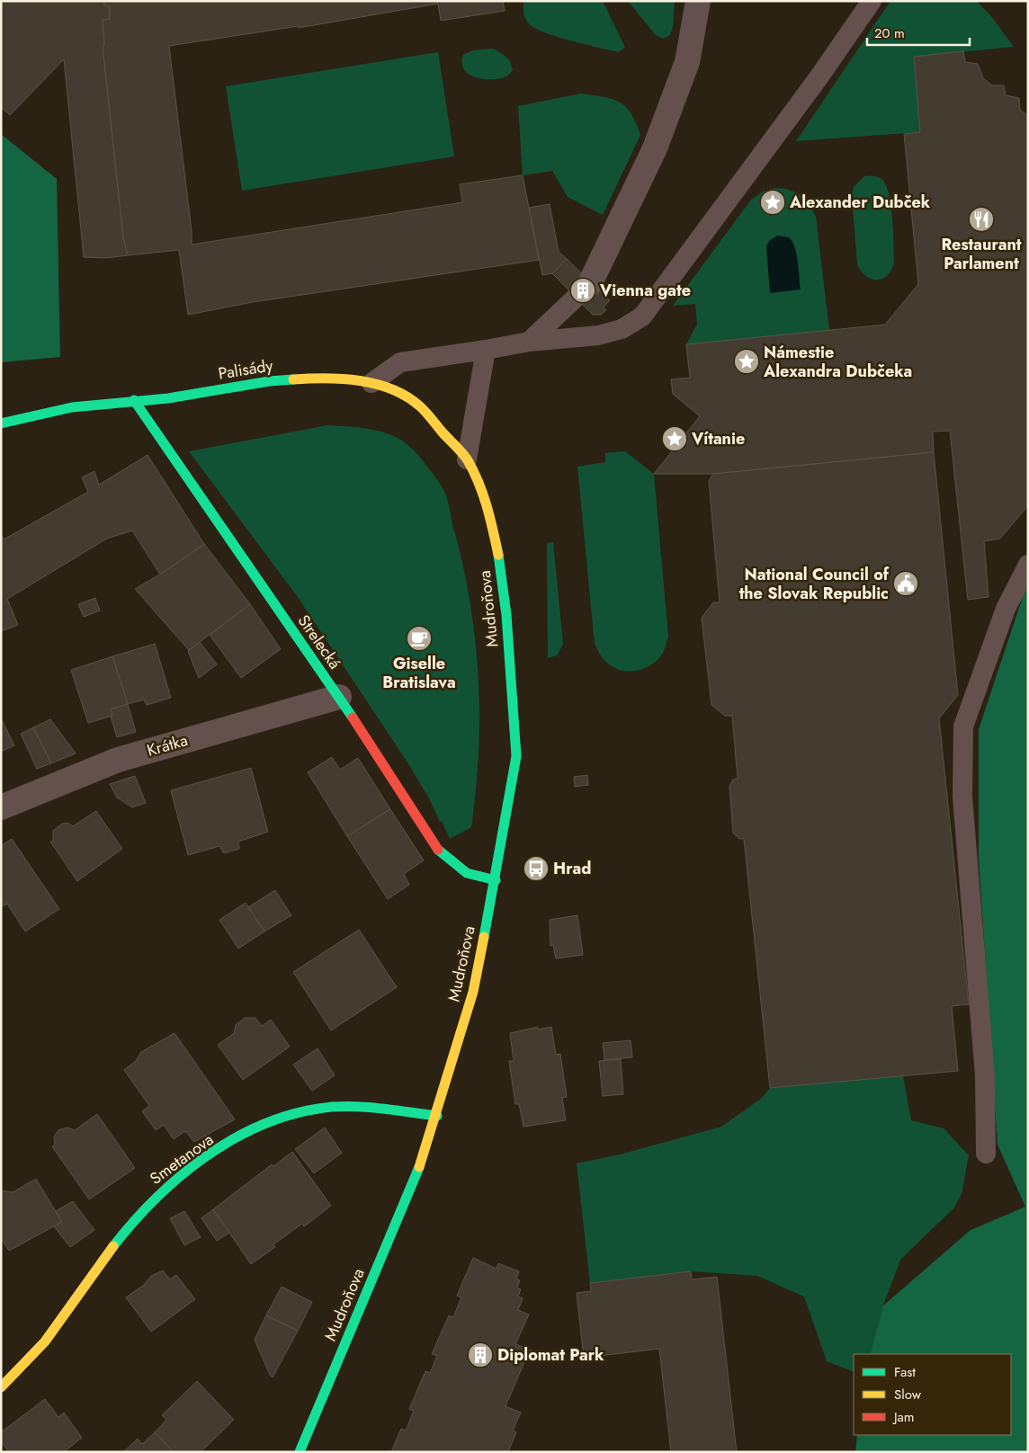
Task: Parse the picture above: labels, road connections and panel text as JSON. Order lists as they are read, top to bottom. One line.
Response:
{"streets":{"street":["Palisády","Mudroňova","Strelecká","Krátka","Smetanova"]},"crossings":[["Palisády","Mudroňova"],["Palisády","Strelecká"],["Mudroňova","Strelecká"],["Mudroňova","Smetanova"],["Strelecká","Krátka"]],"places":{"place":["Alexander Dubček","Námestie Alexandra Dubčeka","Vítanie"],"restaurant":["Restaurant Parlament"],"building":["Vienna gate","Diplomat Park"],"public building":["National Council of the Slovak Republic"],"cafe":["Giselle Bratislava"],"bus stop":["Hrad"]},"legend":["Fast","Slow","Jam"],"scale_bar":"20 m"}
